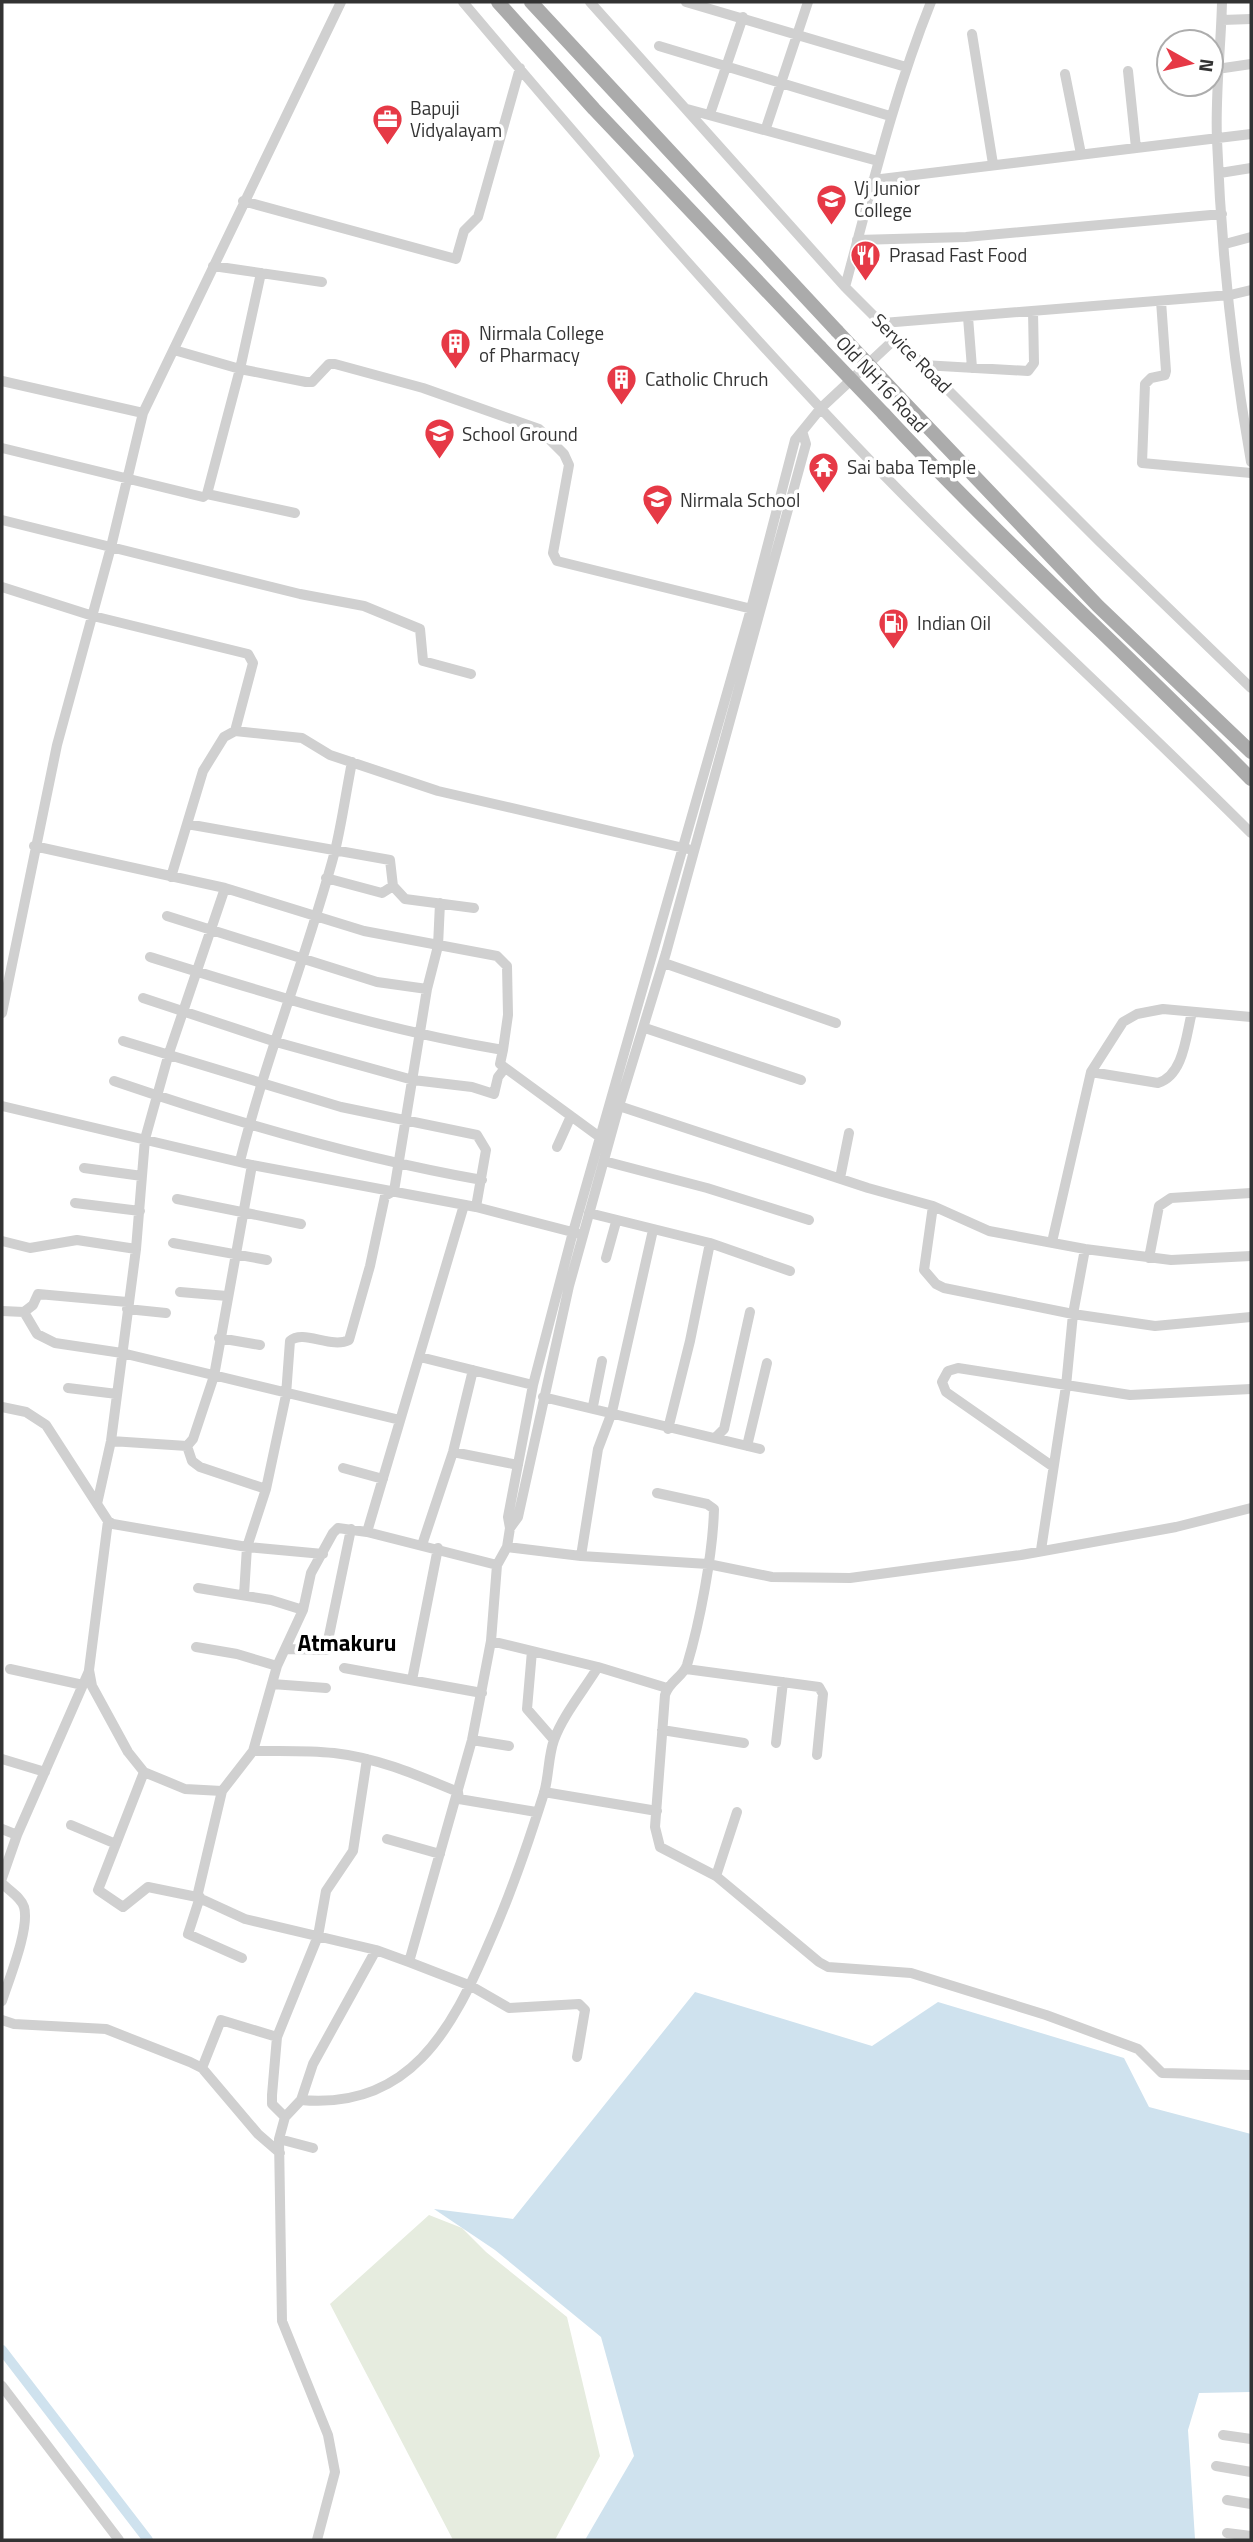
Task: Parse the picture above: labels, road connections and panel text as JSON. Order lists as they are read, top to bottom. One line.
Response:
{"streets":{"main road":["Old NH16 Road"],"street":["Service Road"]},"districts":["Atmakuru"],"places":{"office":["Bapuji Vidyalayam"],"school or university":["Vj Junior College","School Ground","Nirmala School"],"restaurant":["Prasad Fast Food"],"building":["Nirmala College of Pharmacy","Catholic Chruch"],"temple":["Sai baba Temple"],"fuel station":["Indian Oil"]},"north":"right"}
